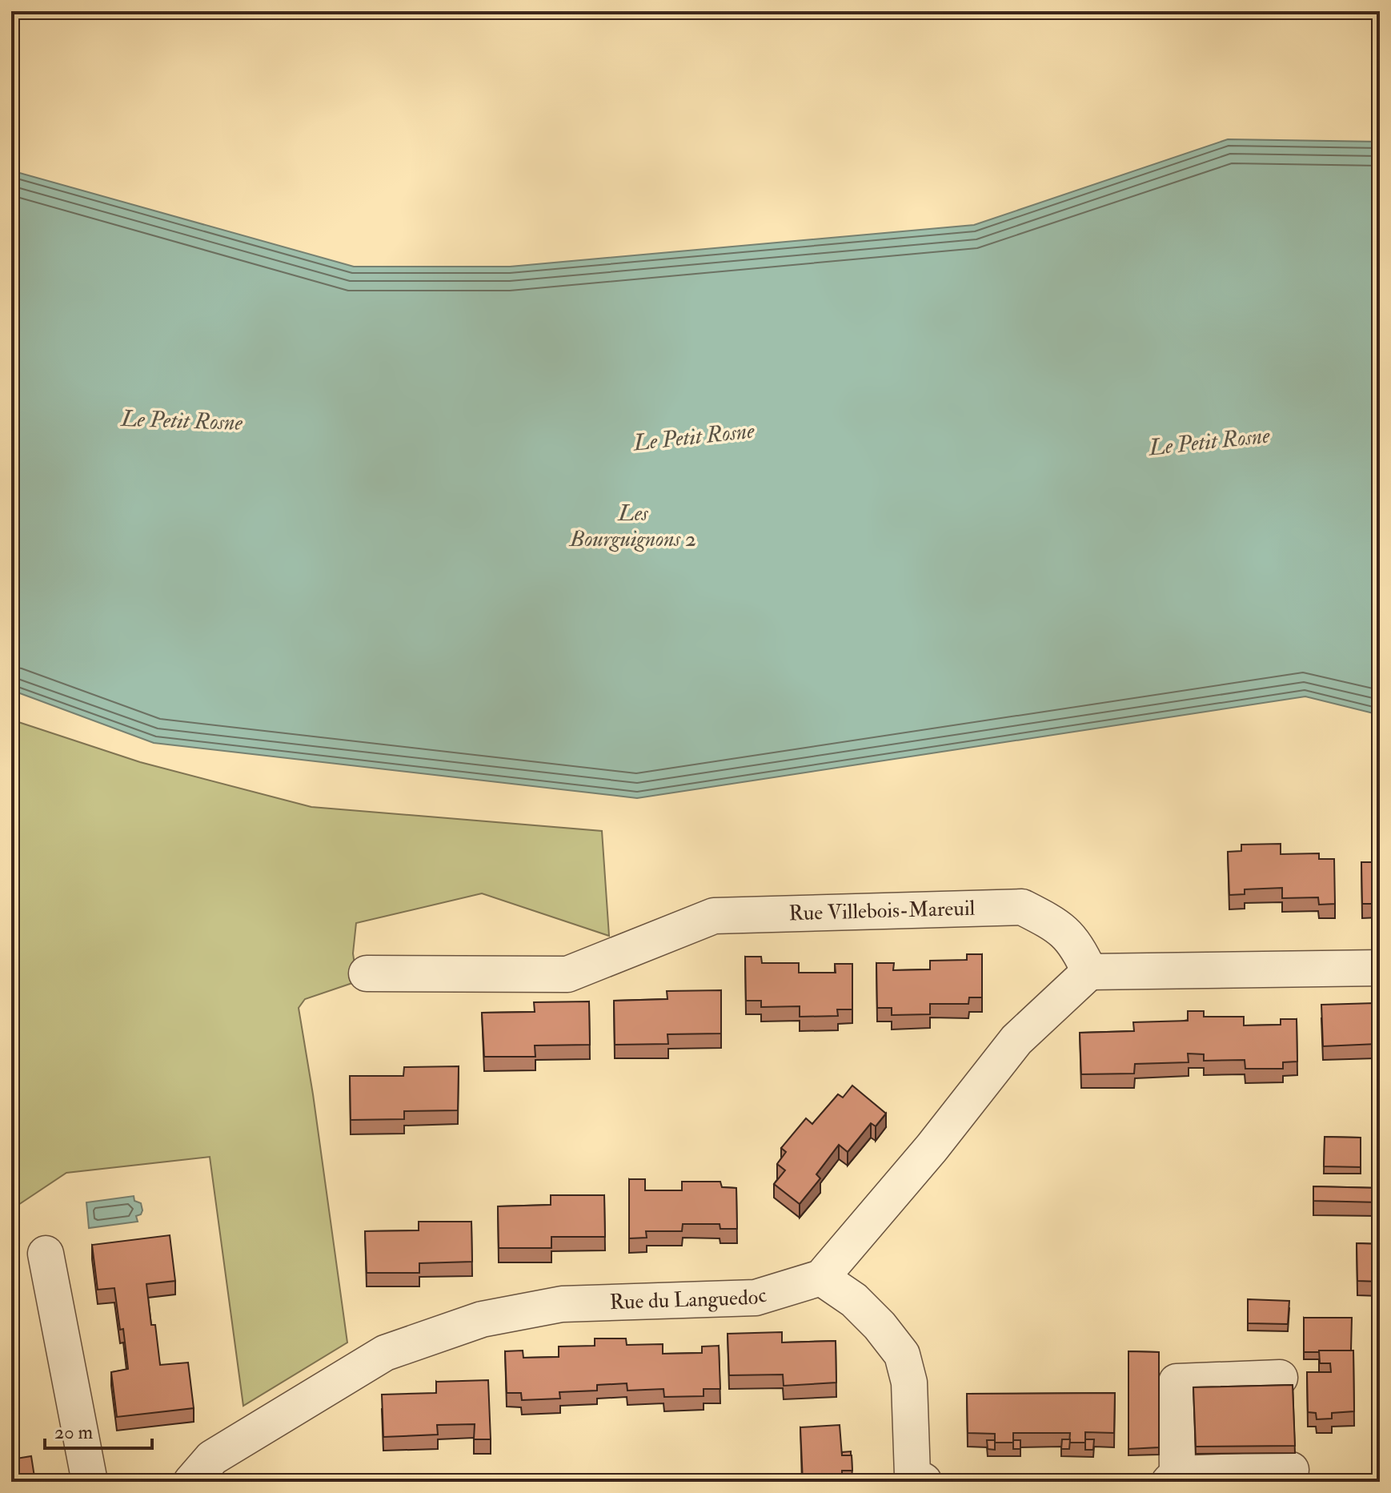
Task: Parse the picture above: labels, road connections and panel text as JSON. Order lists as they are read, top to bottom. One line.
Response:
{"streets":{"street":["Rue Villebois-Mareuil","Rue du Languedoc"]},"water":["Le Petit Rosne","Les Bourguignons 2"],"scale_bar":"20 m"}
